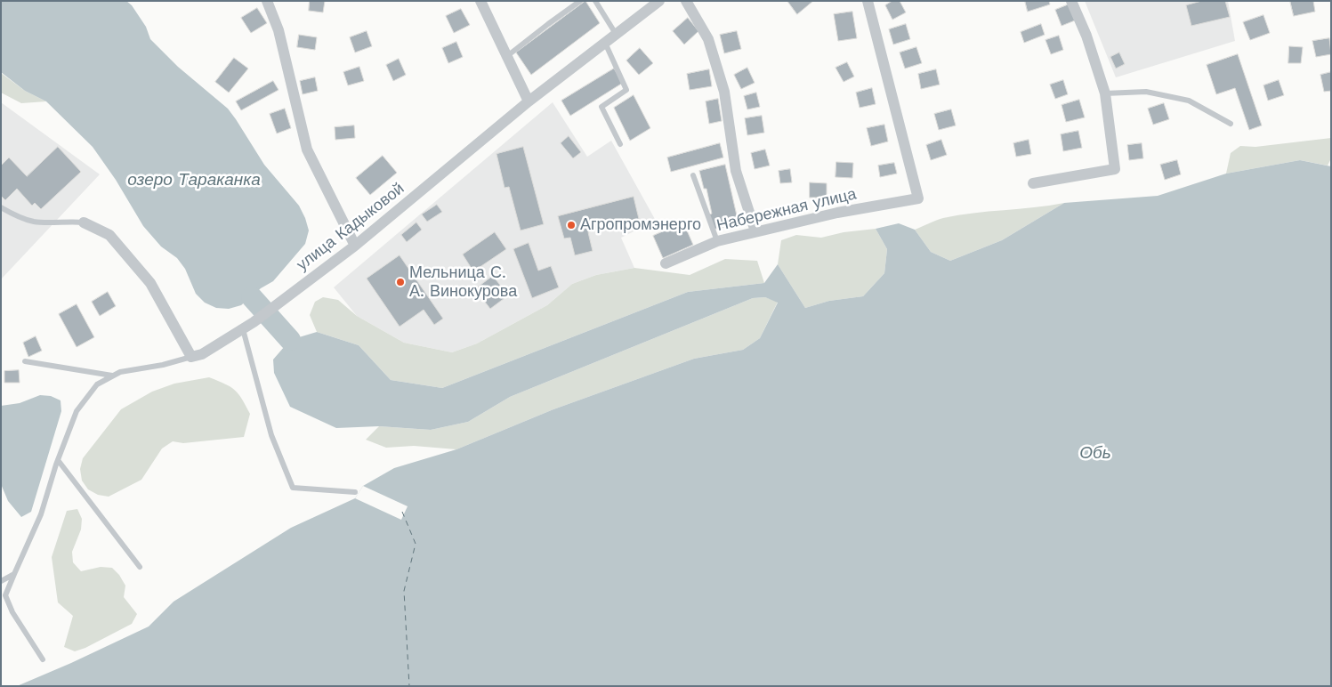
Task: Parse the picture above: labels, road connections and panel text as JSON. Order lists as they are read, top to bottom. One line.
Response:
{"streets":{"street":["Набережная улица","улица Кадыковой"]},"water":["озеро Тараканка","Обь"],"places":["Агропромэнерго","Мельница С. А. Винокурова"]}
